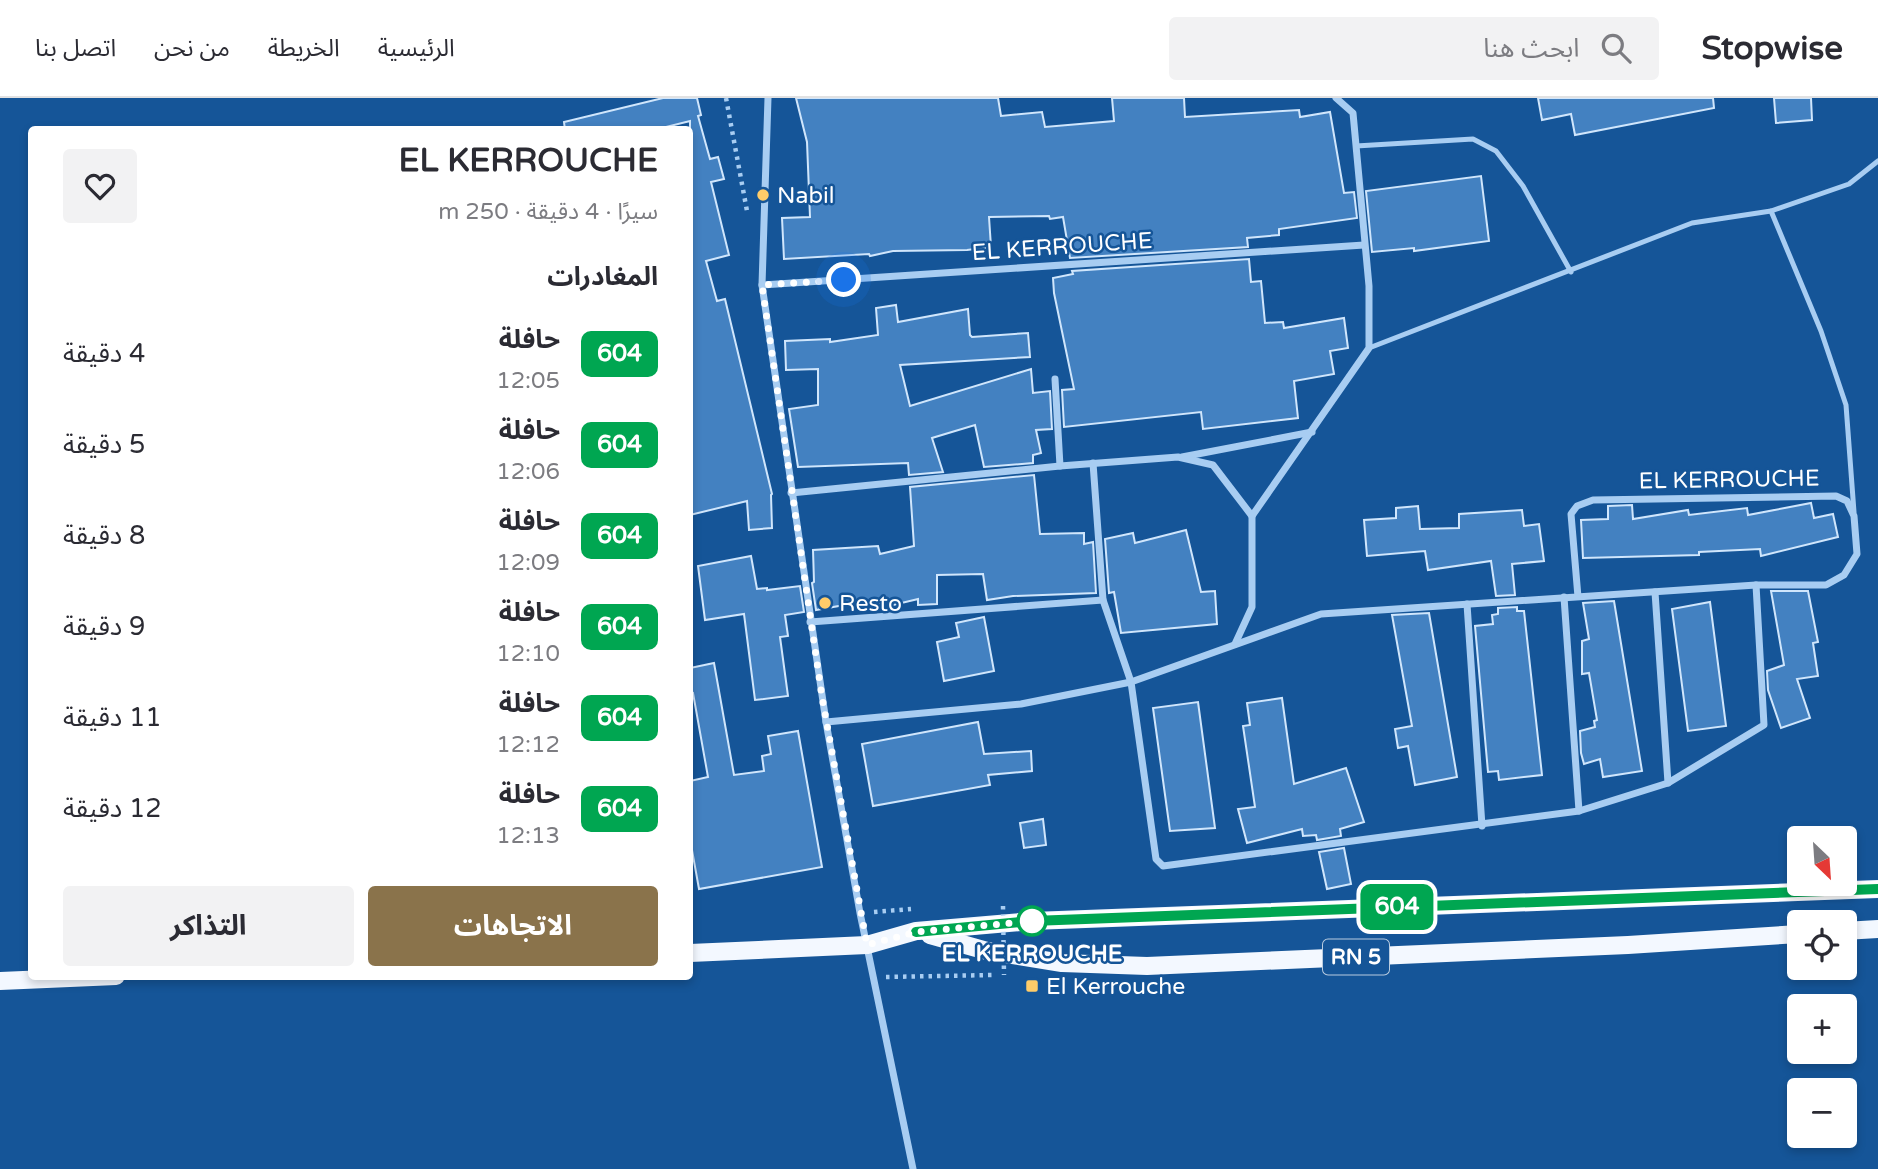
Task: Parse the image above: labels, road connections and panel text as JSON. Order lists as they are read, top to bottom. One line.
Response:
{"streets":{"main road":["RN 5"],"street":["EL KERROUCHE"]},"places":{"other":["Nabil","Resto","EL KERROUCHE"],"transit":["El Kerrouche"]},"lines":["bus line 604"],"north":"bottom right","page":{"header":"Stopwise","search":"ابحث هنا","nav":["الرئيسية","الخريطة","من نحن","اتصل بنا"],"on_map":"604","heading":[["EL KERROUCHE","سيرًا · 4 دقيقة · 250 m"],"المغادرات"],"list":[{"mark":"604","name":"حافلة","note":"12:05","value":"4 دقيقة"},{"mark":"604","name":"حافلة","note":"12:06","value":"5 دقيقة"},{"mark":"604","name":"حافلة","note":"12:09","value":"8 دقيقة"},{"mark":"604","name":"حافلة","note":"12:10","value":"9 دقيقة"},{"mark":"604","name":"حافلة","note":"12:12","value":"11 دقيقة"},{"mark":"604","name":"حافلة","note":"12:13","value":"12 دقيقة"}],"map_buttons":["+","−"],"buttons":["الاتجاهات","التذاكر"]}}
